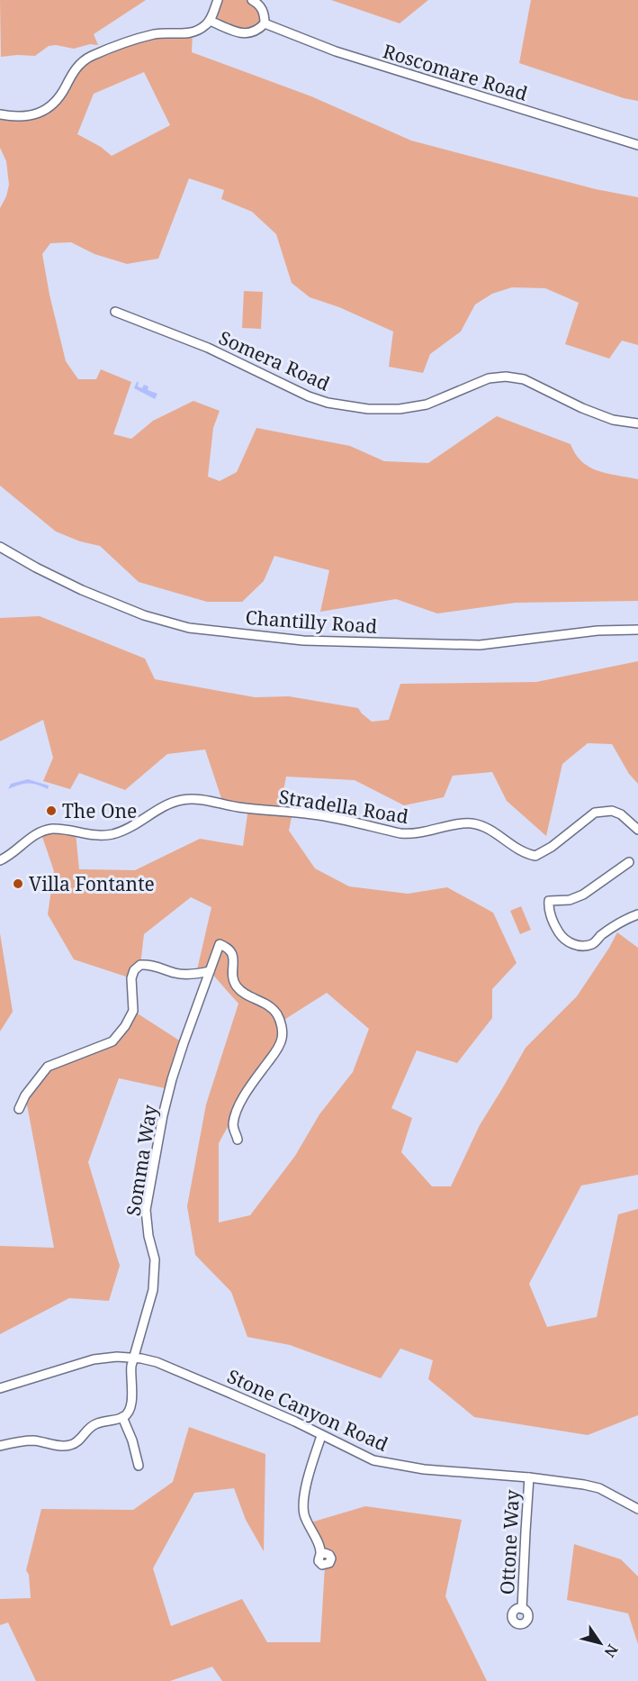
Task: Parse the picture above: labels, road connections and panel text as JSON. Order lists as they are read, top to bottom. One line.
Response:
{"streets":{"street":["Roscomare Road","Somera Road","Chantilly Road","Stradella Road","Somma Way","Stone Canyon Road","Ottone Way"]},"crossings":[["Somma Way","Stone Canyon Road"],["Stone Canyon Road","Ottone Way"]],"places":["The One","Villa Fontante"],"north":"bottom right"}
